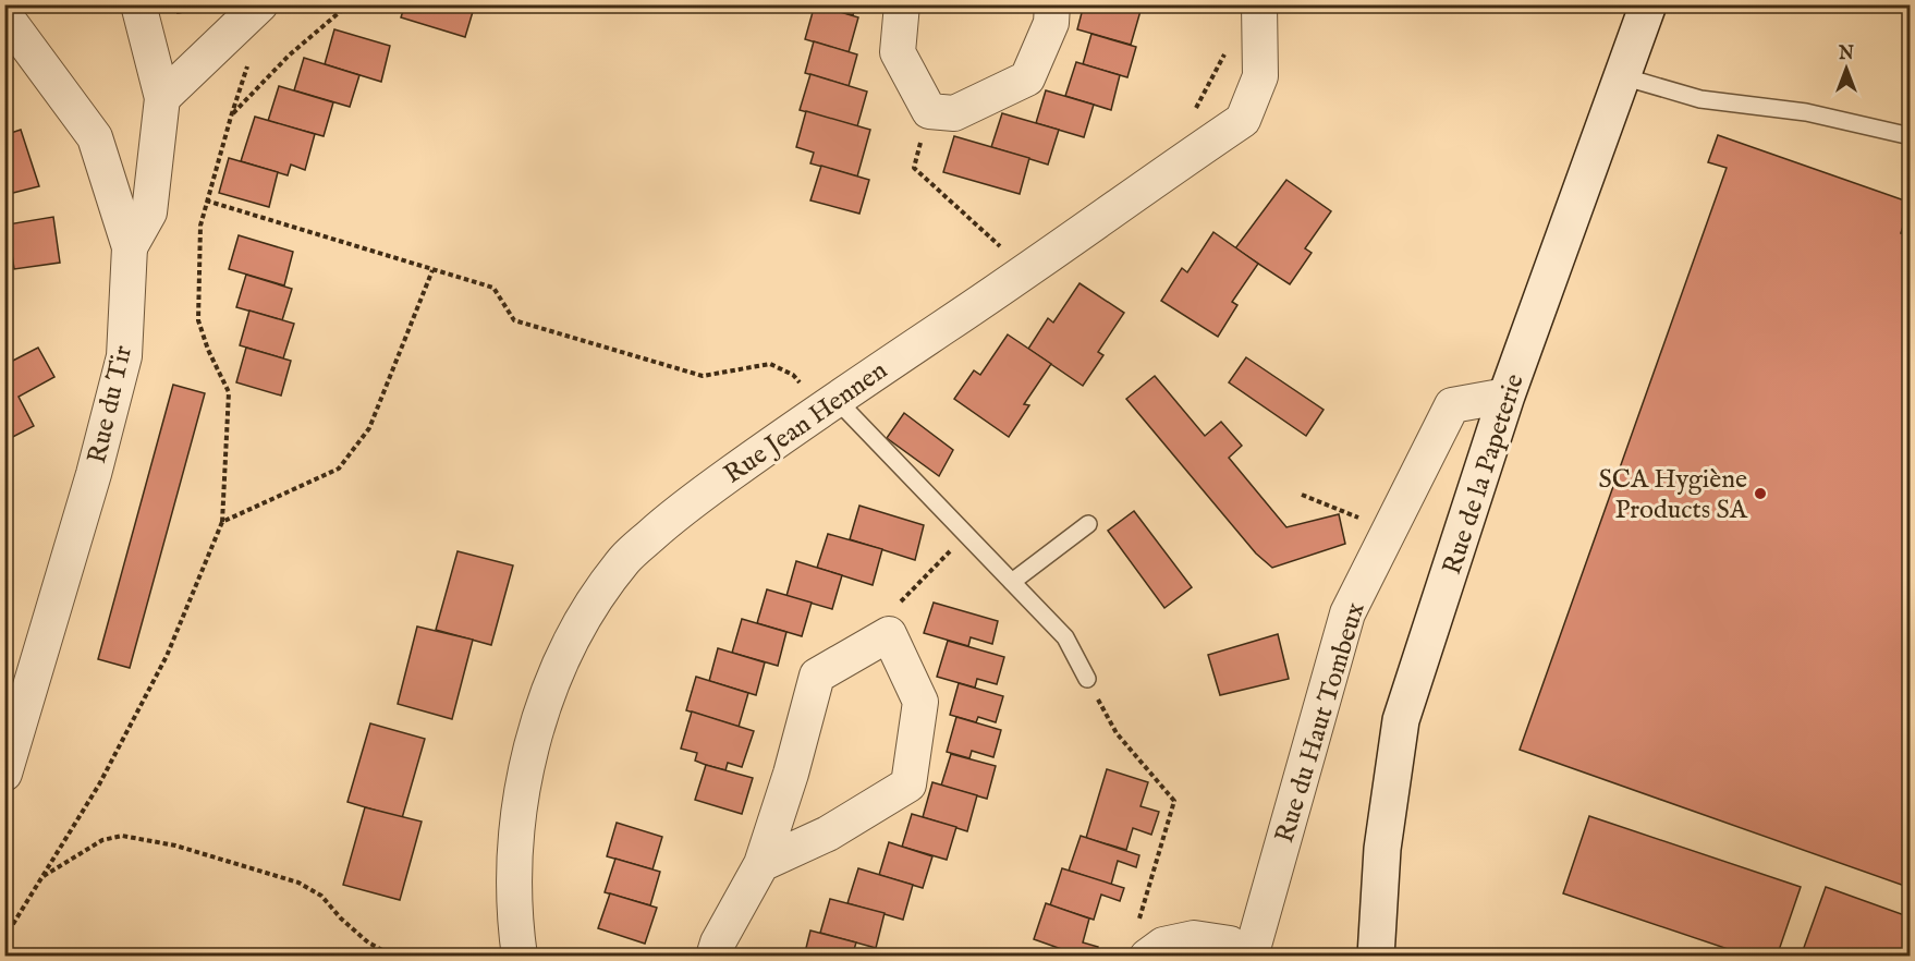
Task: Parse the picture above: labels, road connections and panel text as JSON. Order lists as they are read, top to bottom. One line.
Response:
{"streets":{"main road":["Rue de la Papeterie"],"street":["Rue du Tir","Rue Jean Hennen","Rue du Haut Tombeux"]},"crossings":[["Rue de la Papeterie","Rue du Haut Tombeux"]],"places":["SCA Hygiène Products SA"],"north":"top"}
